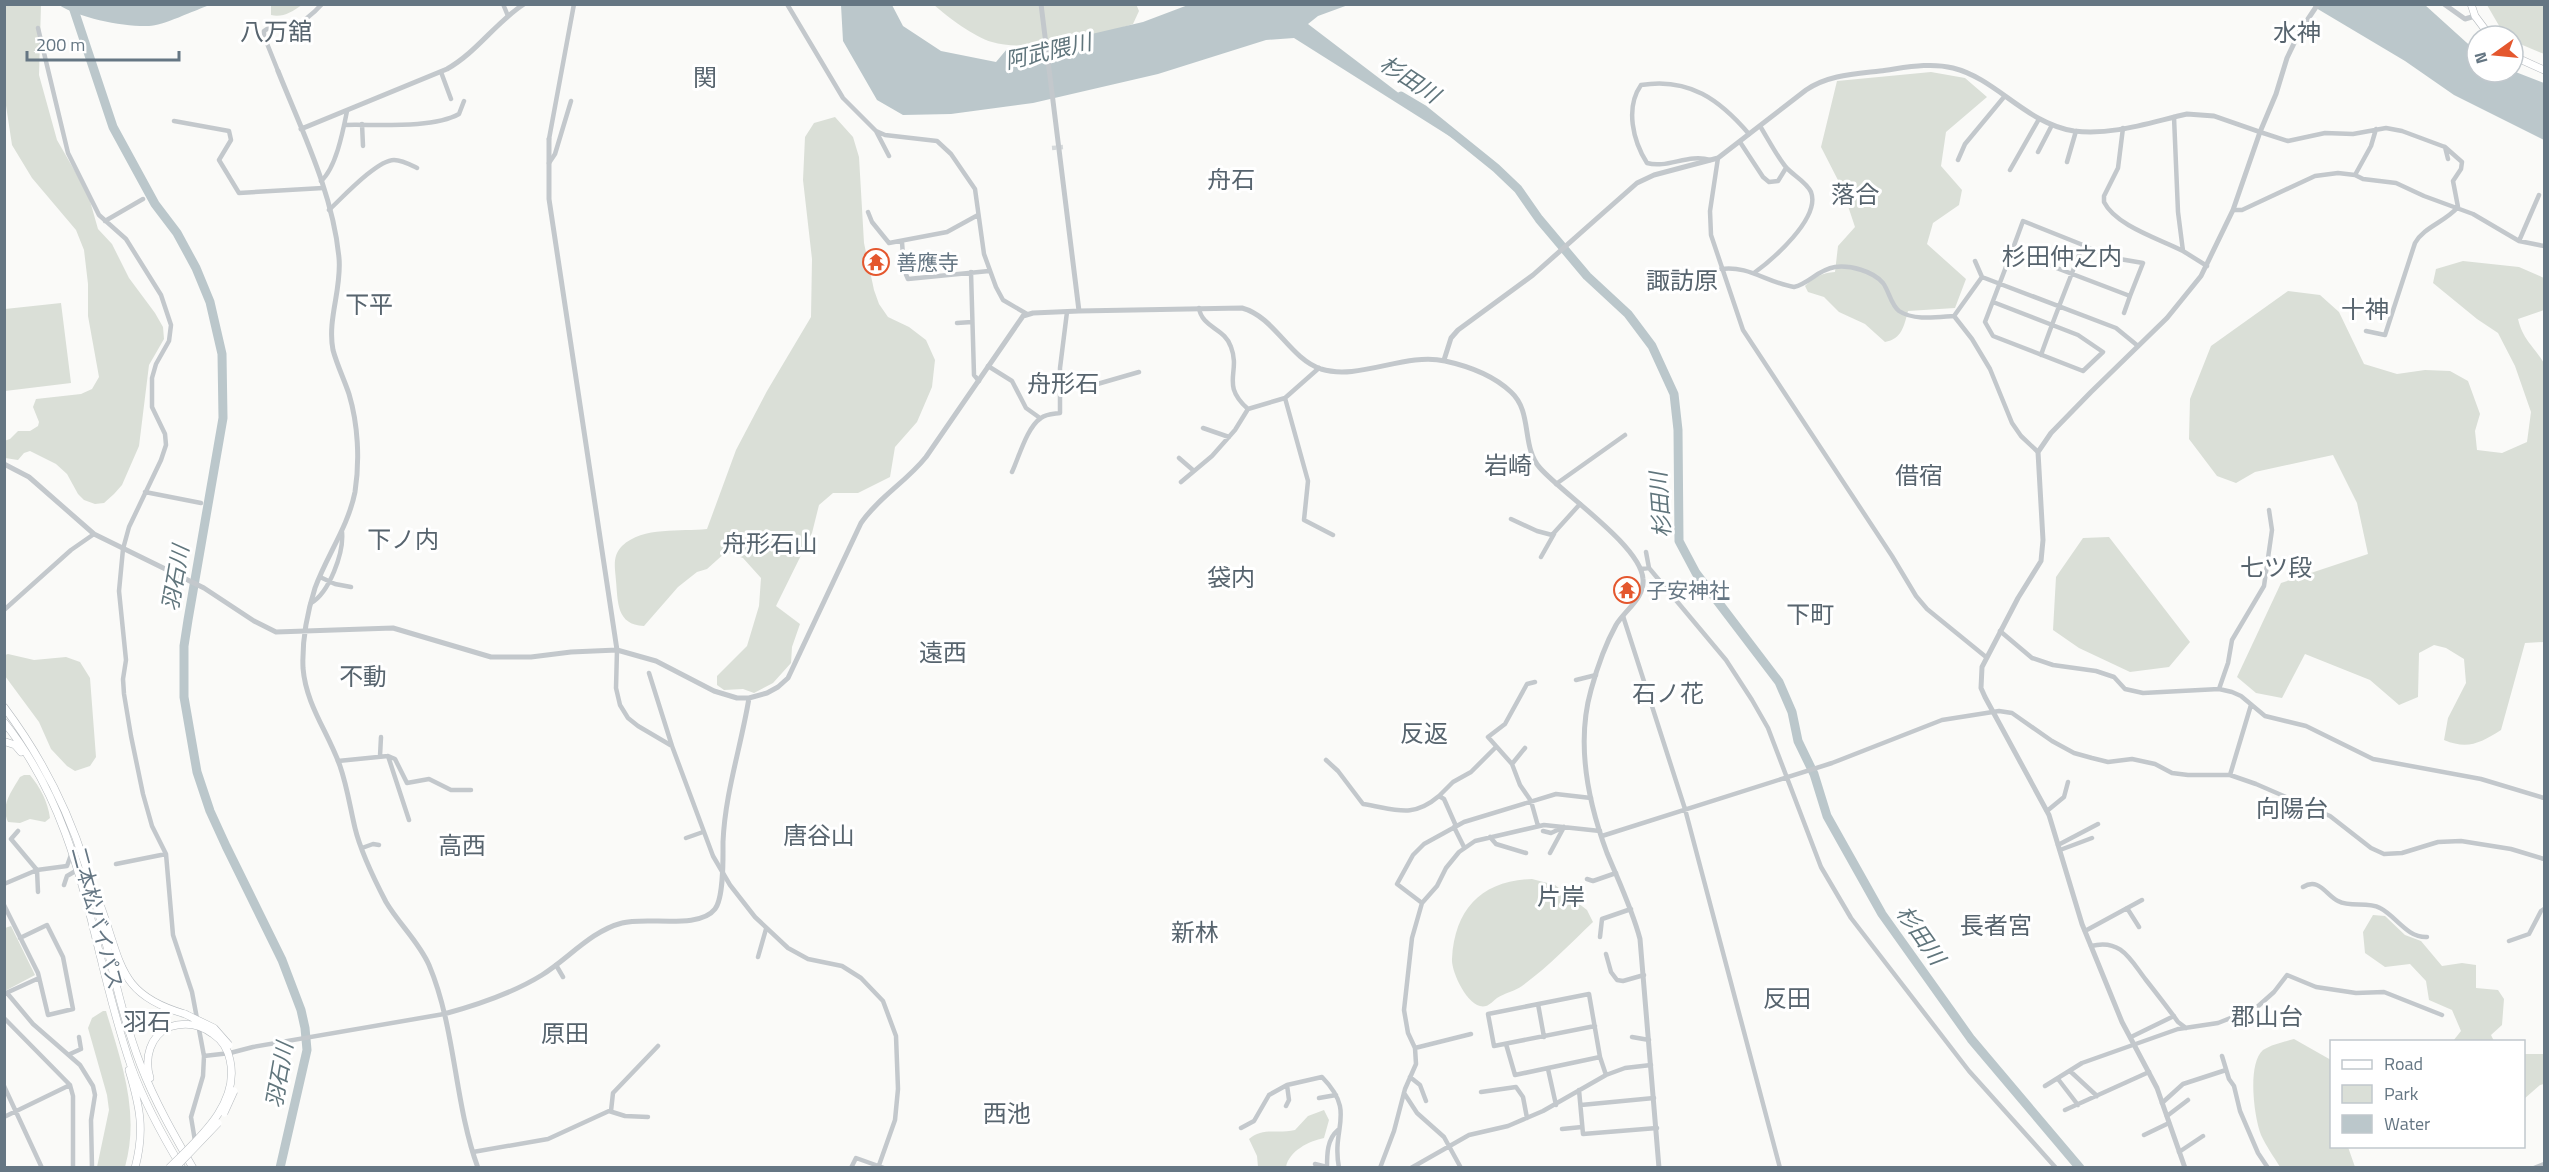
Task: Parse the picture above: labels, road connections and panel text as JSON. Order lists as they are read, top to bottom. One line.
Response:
{"streets":{"main road":["二本松バイパス"]},"districts":["八万舘","水神","関","舟石","落合","杉田仲之内","諏訪原","下平","十神","舟形石","岩崎","借宿","下ノ内","舟形石山","七ツ段","袋内","下町","遠西","不動","石ノ花","反返","向陽台","唐谷山","高西","片岸","長者宮","新林","反田","郡山台","羽石","原田","西池"],"water":["阿武隈川","杉田川","羽石川"],"places":{"temple":["善應寺","子安神社"]},"legend":["Road","Park","Water"],"scale_bar":"200 m","north":"left"}
